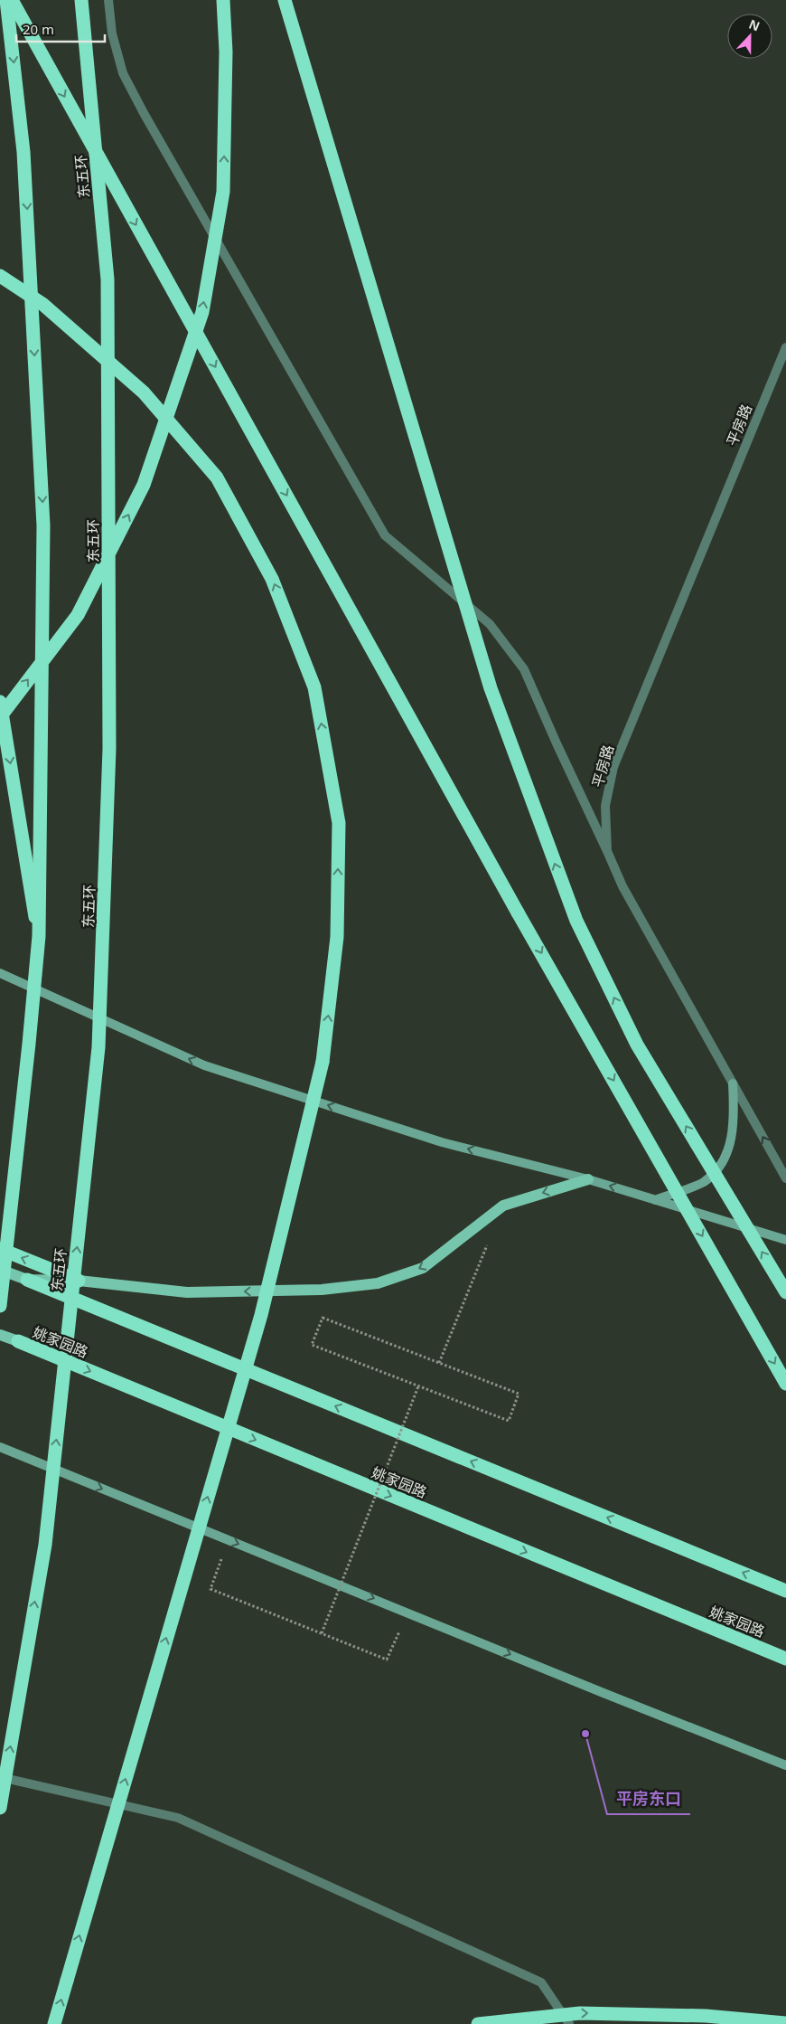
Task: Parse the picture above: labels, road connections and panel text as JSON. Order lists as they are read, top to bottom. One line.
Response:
{"streets":{"highway":["东五环","姚家园路"],"street":["平房路"]},"one_way":["姚家园路"],"places":["平房东口"],"scale_bar":"20 m","north":"top"}
